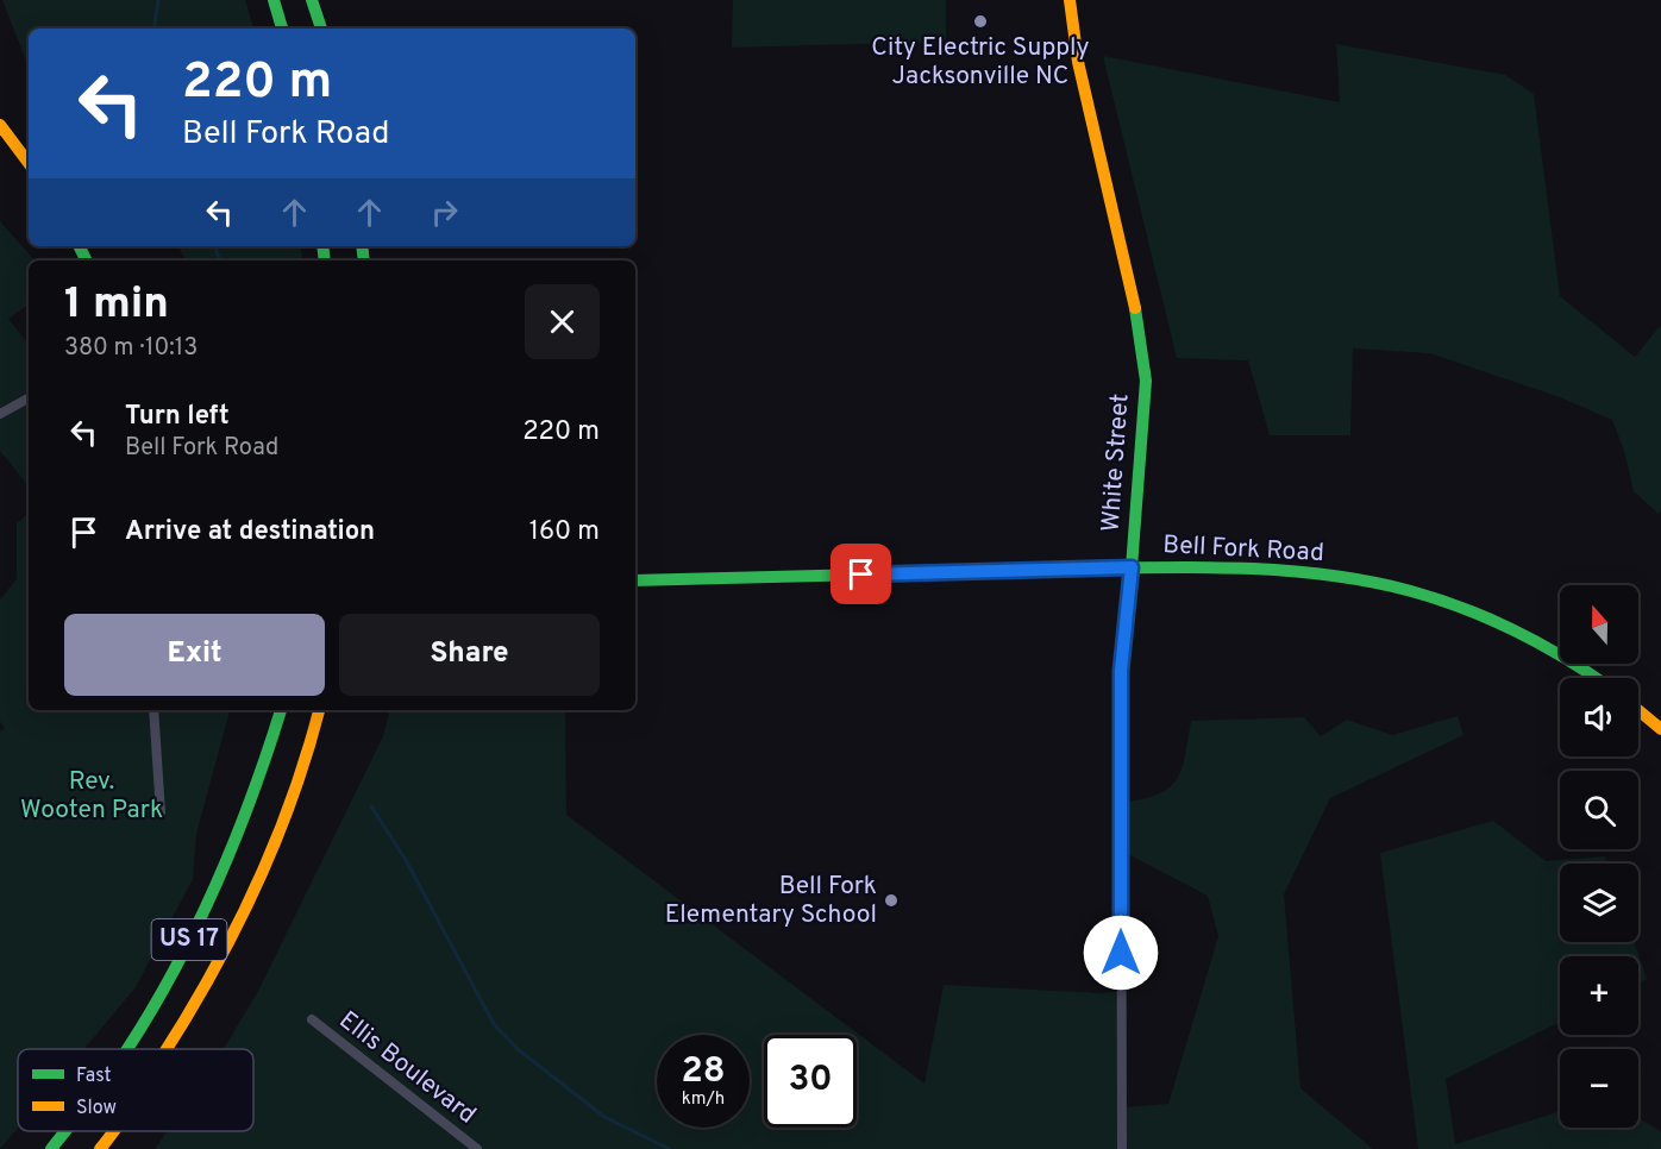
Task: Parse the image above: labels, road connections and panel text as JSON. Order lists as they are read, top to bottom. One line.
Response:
{"streets":{"main road":["White Street","Bell Fork Road","US 17"],"street":["Ellis Boulevard"]},"crossings":[["White Street","Bell Fork Road"]],"parks":["Rev. Wooten Park"],"places":["City Electric Supply Jacksonville NC","Bell Fork Elementary School"],"legend":["Fast","Slow"],"north":"top","page":{"turn":["220 m","Bell Fork Road"],"heading":["1 min","380 m · 10:13"],"list":[{"name":"Turn left","note":"Bell Fork Road","value":"220 m"},{"name":"Arrive at destination","value":"160 m"}],"map_buttons":["+","−"],"buttons":["Exit","Share"],"speed":"28 km/h","limit":"30"}}
